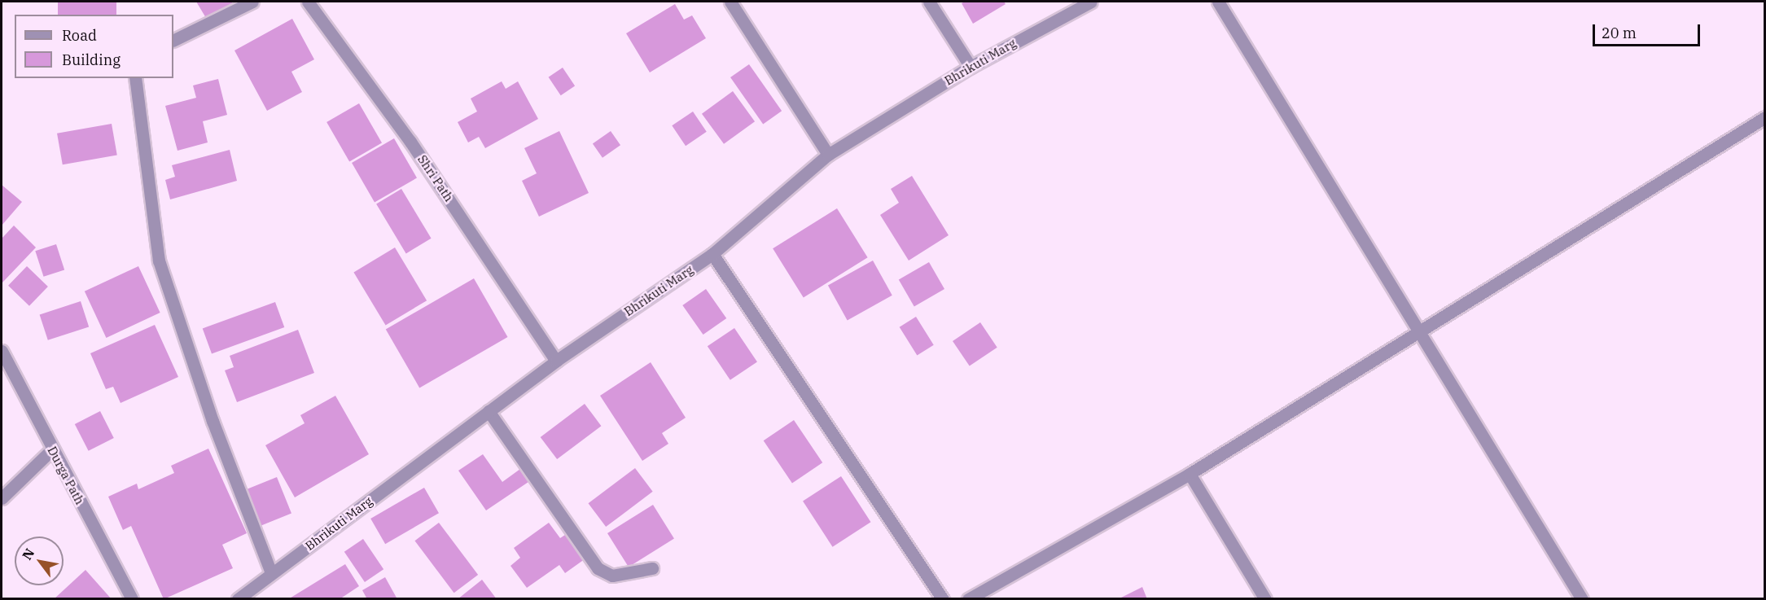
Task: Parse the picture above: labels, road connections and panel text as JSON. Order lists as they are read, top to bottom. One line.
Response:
{"streets":{"street":["Bhrikuti Marg","Shri Path","Durga Path"]},"crossings":[["Bhrikuti Marg","Shri Path"]],"legend":["Road","Building"],"scale_bar":"20 m","north":"top left"}
